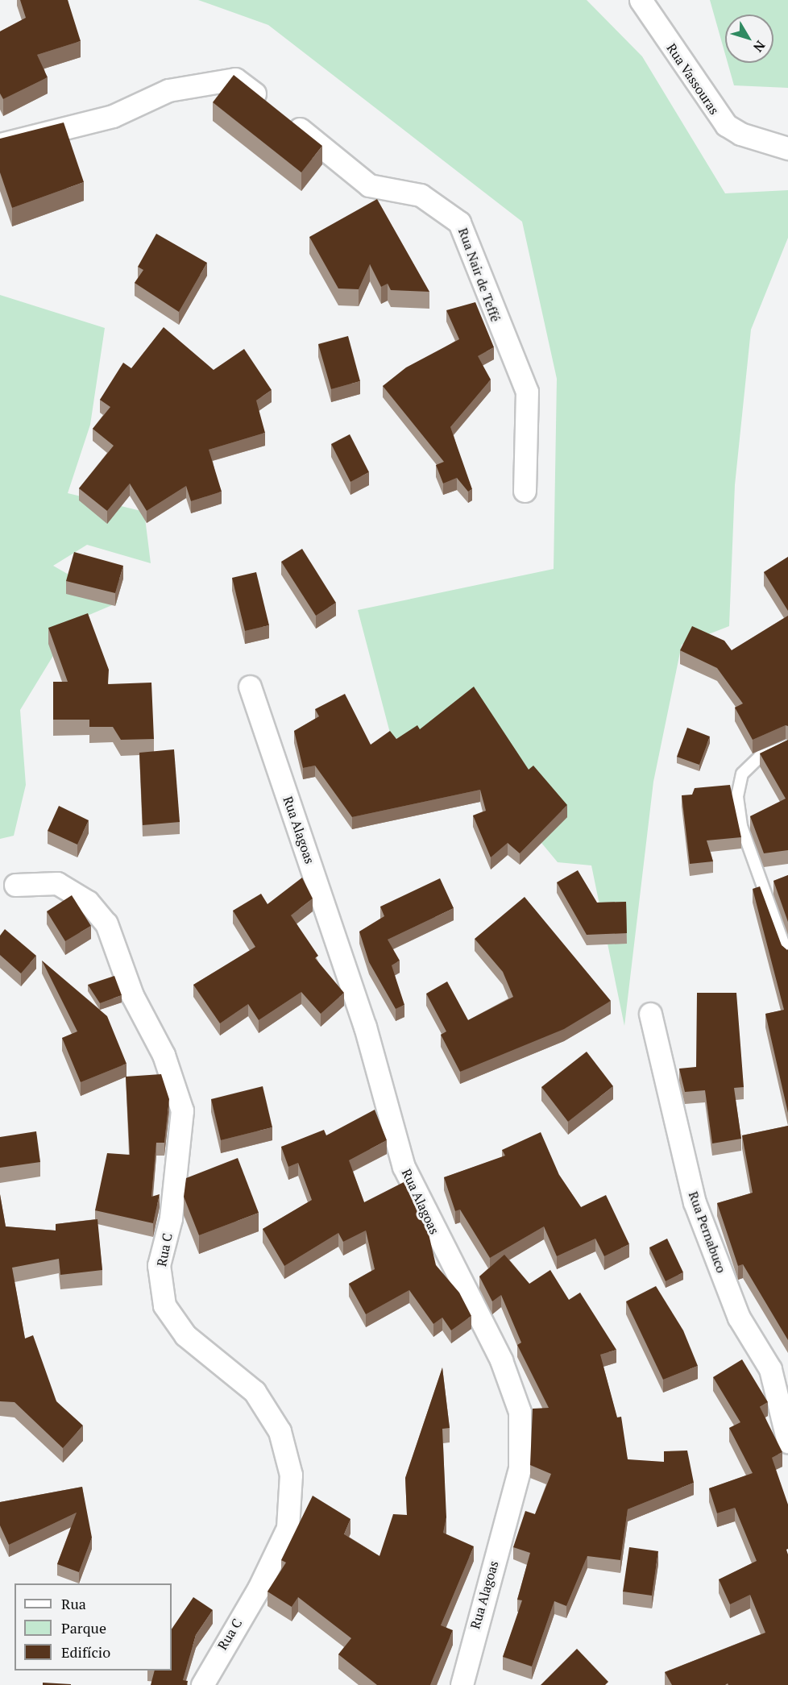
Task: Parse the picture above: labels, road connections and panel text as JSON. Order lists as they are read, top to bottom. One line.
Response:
{"streets":{"street":["Rua Vassouras","Rua Nair de Teffé","Rua Alagoas","Rua Pernabuco","Rua C"]},"legend":["Rua","Parque","Edifício"],"north":"bottom right"}
